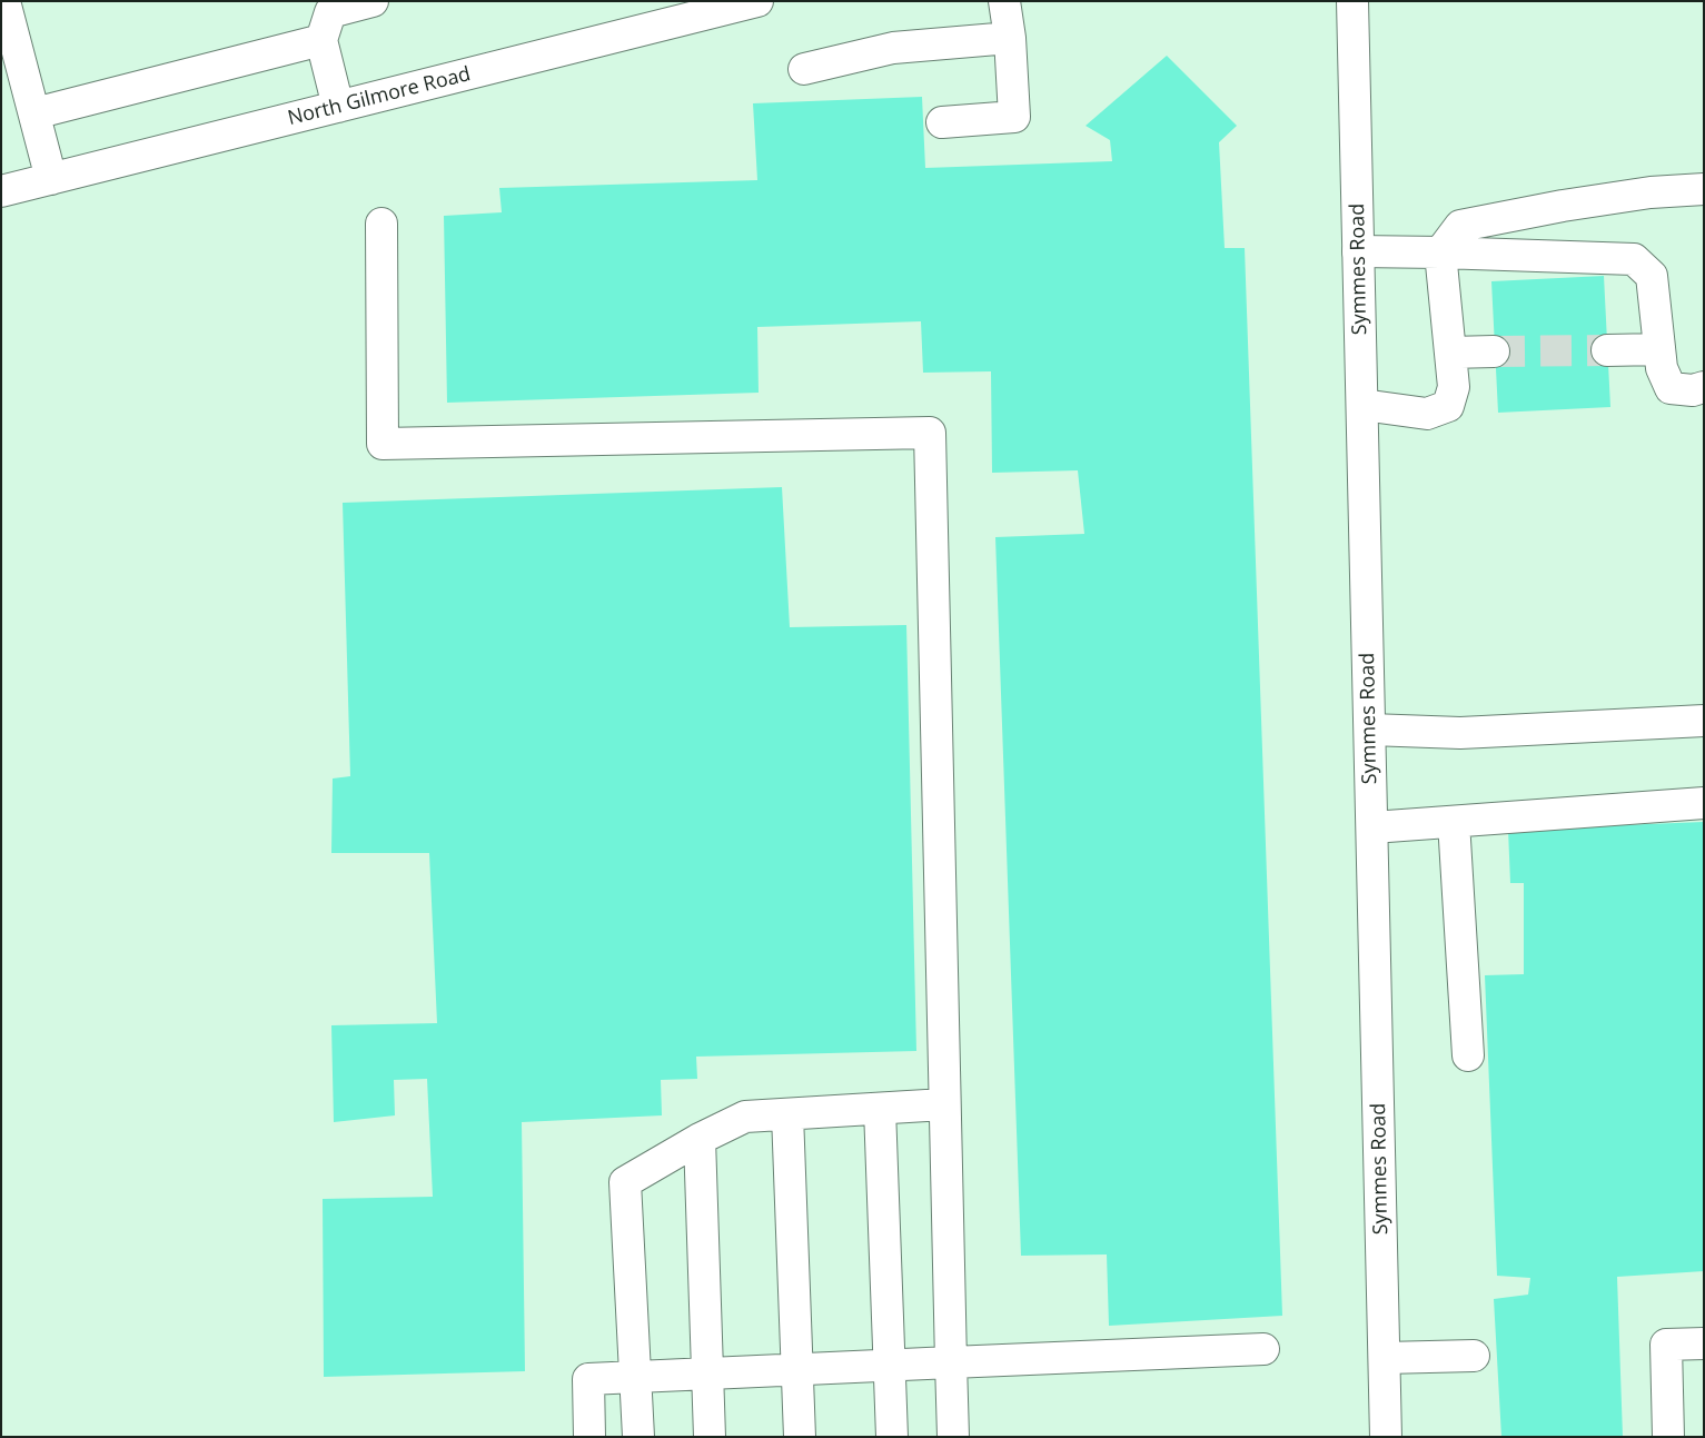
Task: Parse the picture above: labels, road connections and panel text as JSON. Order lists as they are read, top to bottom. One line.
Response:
{"streets":{"main road":["North Gilmore Road","Symmes Road"]}}
